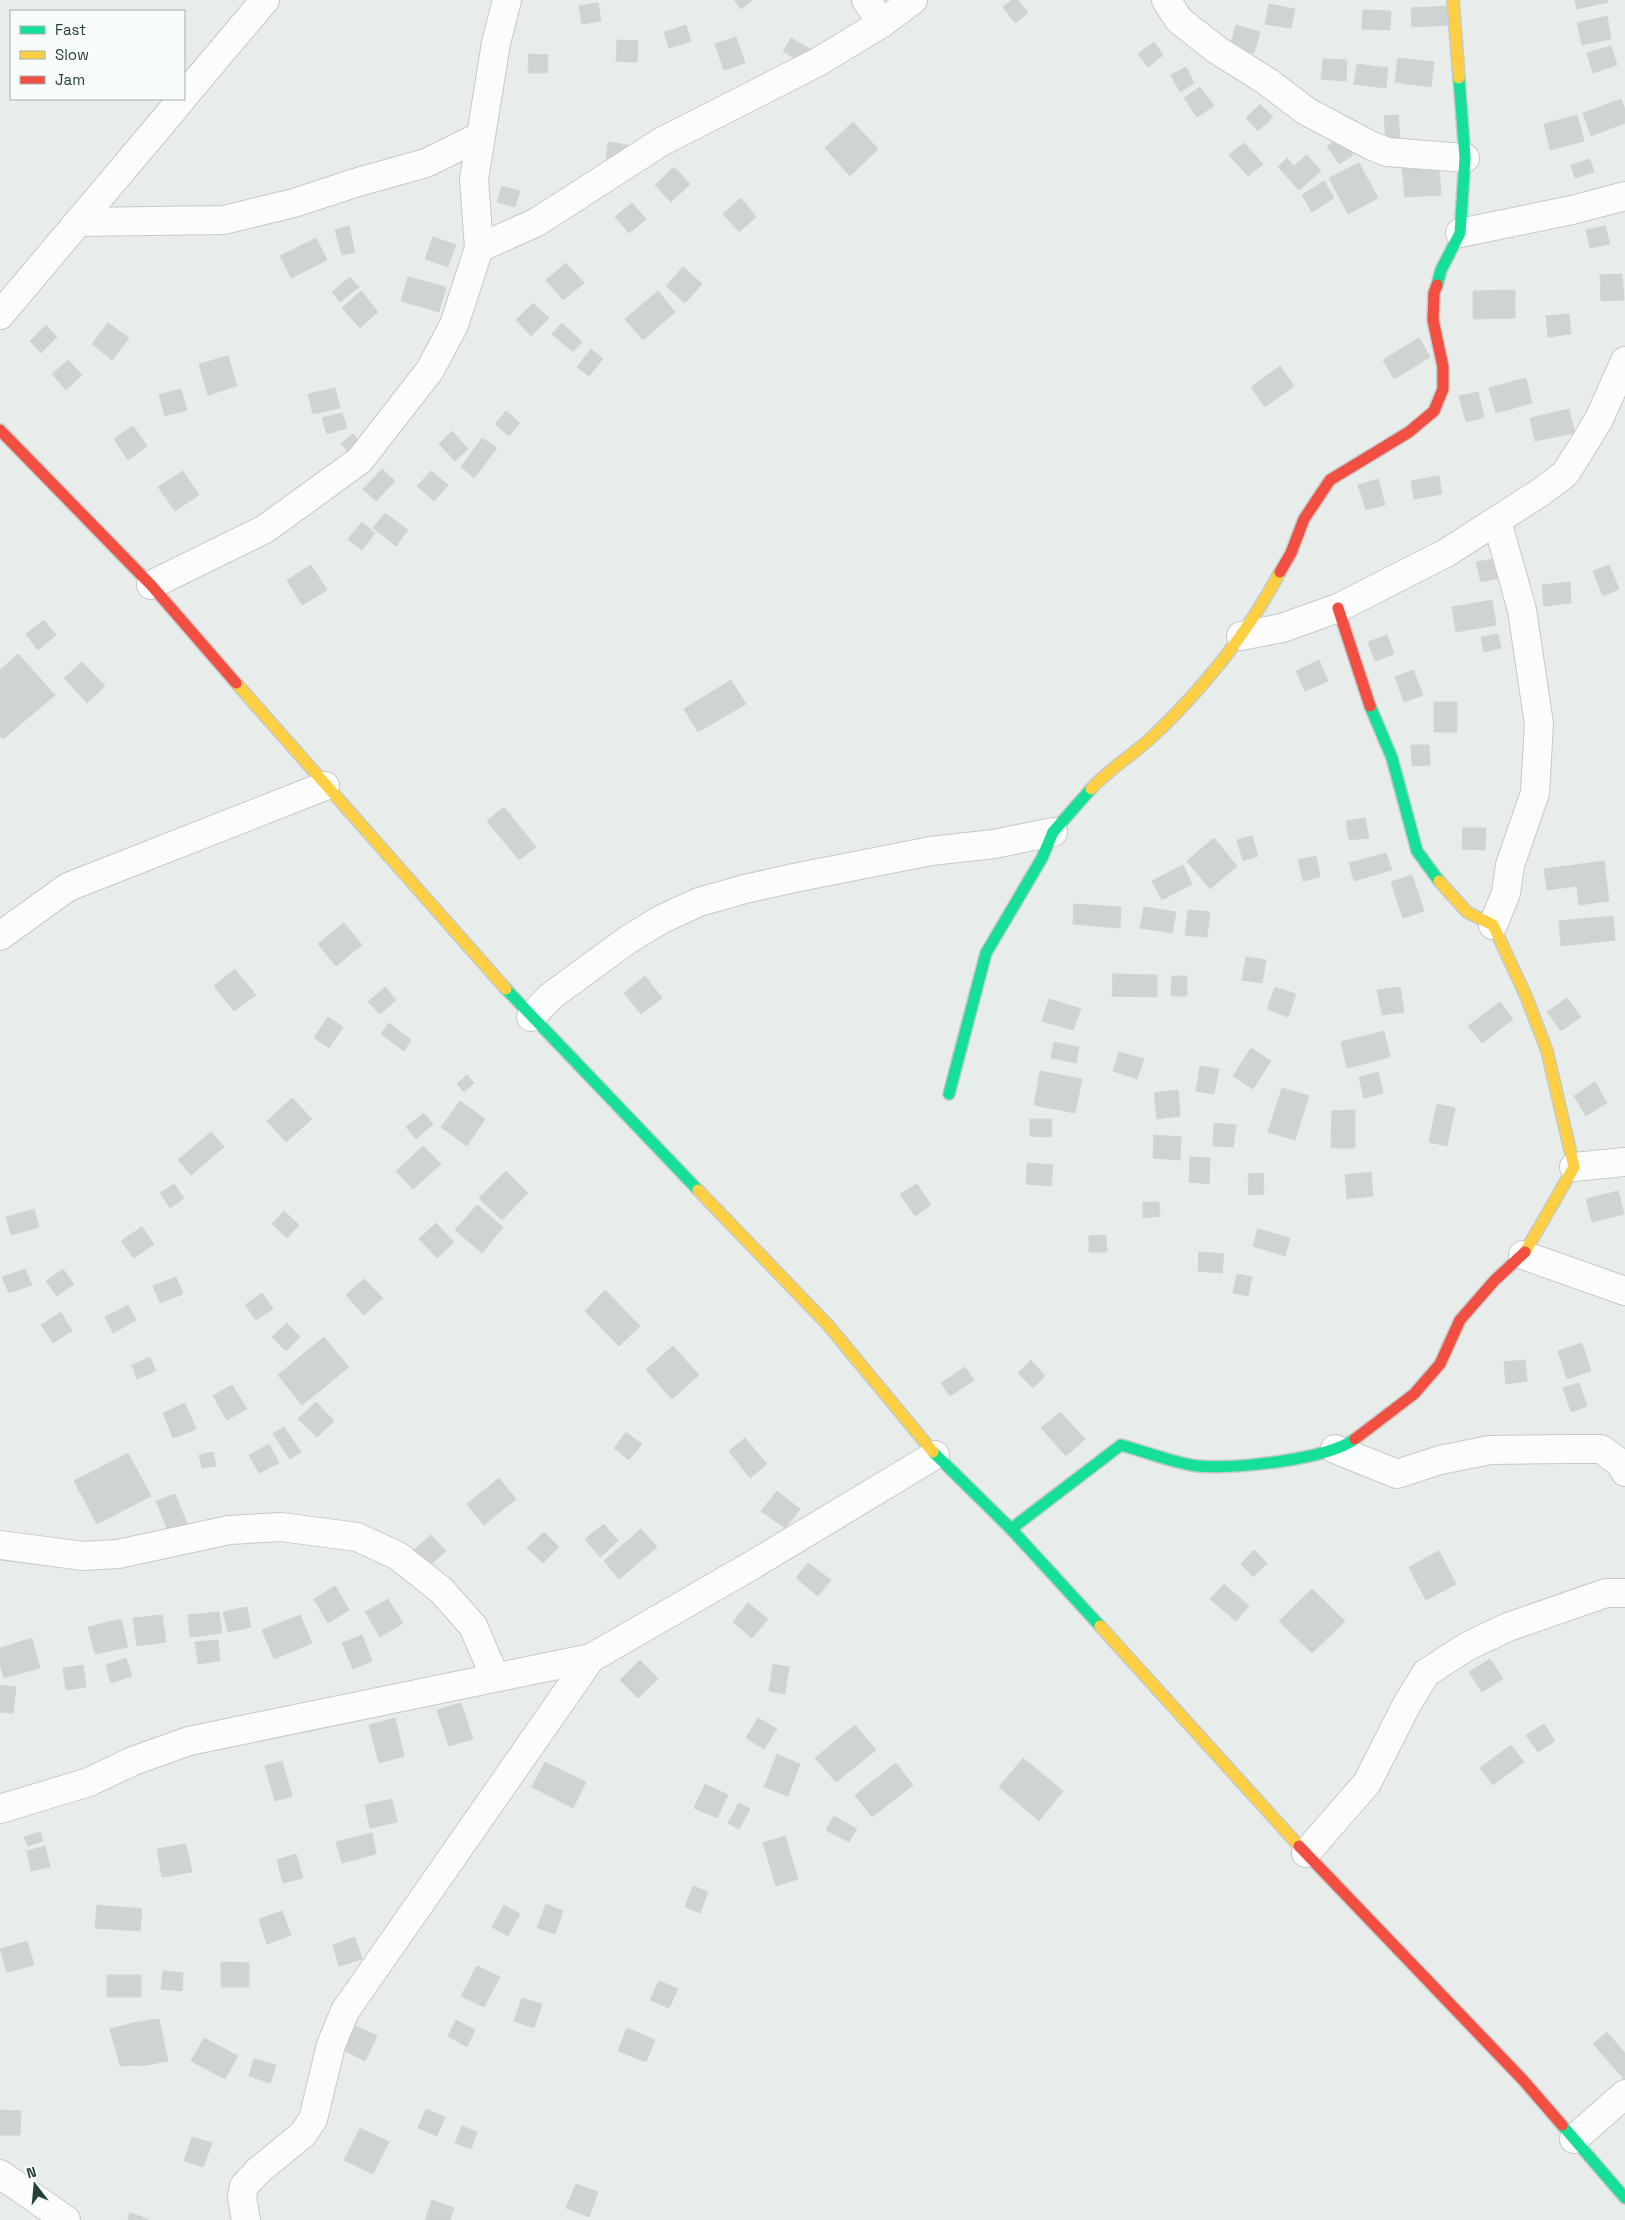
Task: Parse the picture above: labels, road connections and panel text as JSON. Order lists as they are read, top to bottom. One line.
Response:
{"legend":["Fast","Slow","Jam"],"north":"top"}
